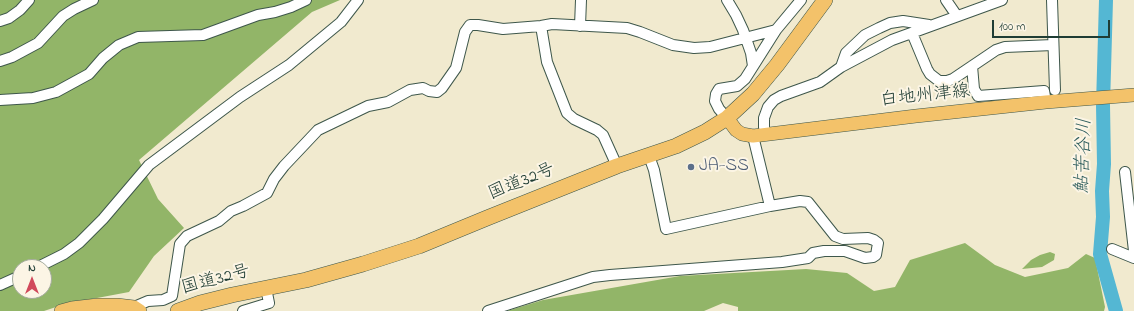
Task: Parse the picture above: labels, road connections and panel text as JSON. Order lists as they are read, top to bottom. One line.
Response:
{"streets":{"highway":["国道32号"],"main road":["白地州津線"]},"crossings":[["白地州津線","国道32号"]],"water":["鮎苦谷川"],"places":["JA-SS"],"scale_bar":"100 m","north":"top"}
